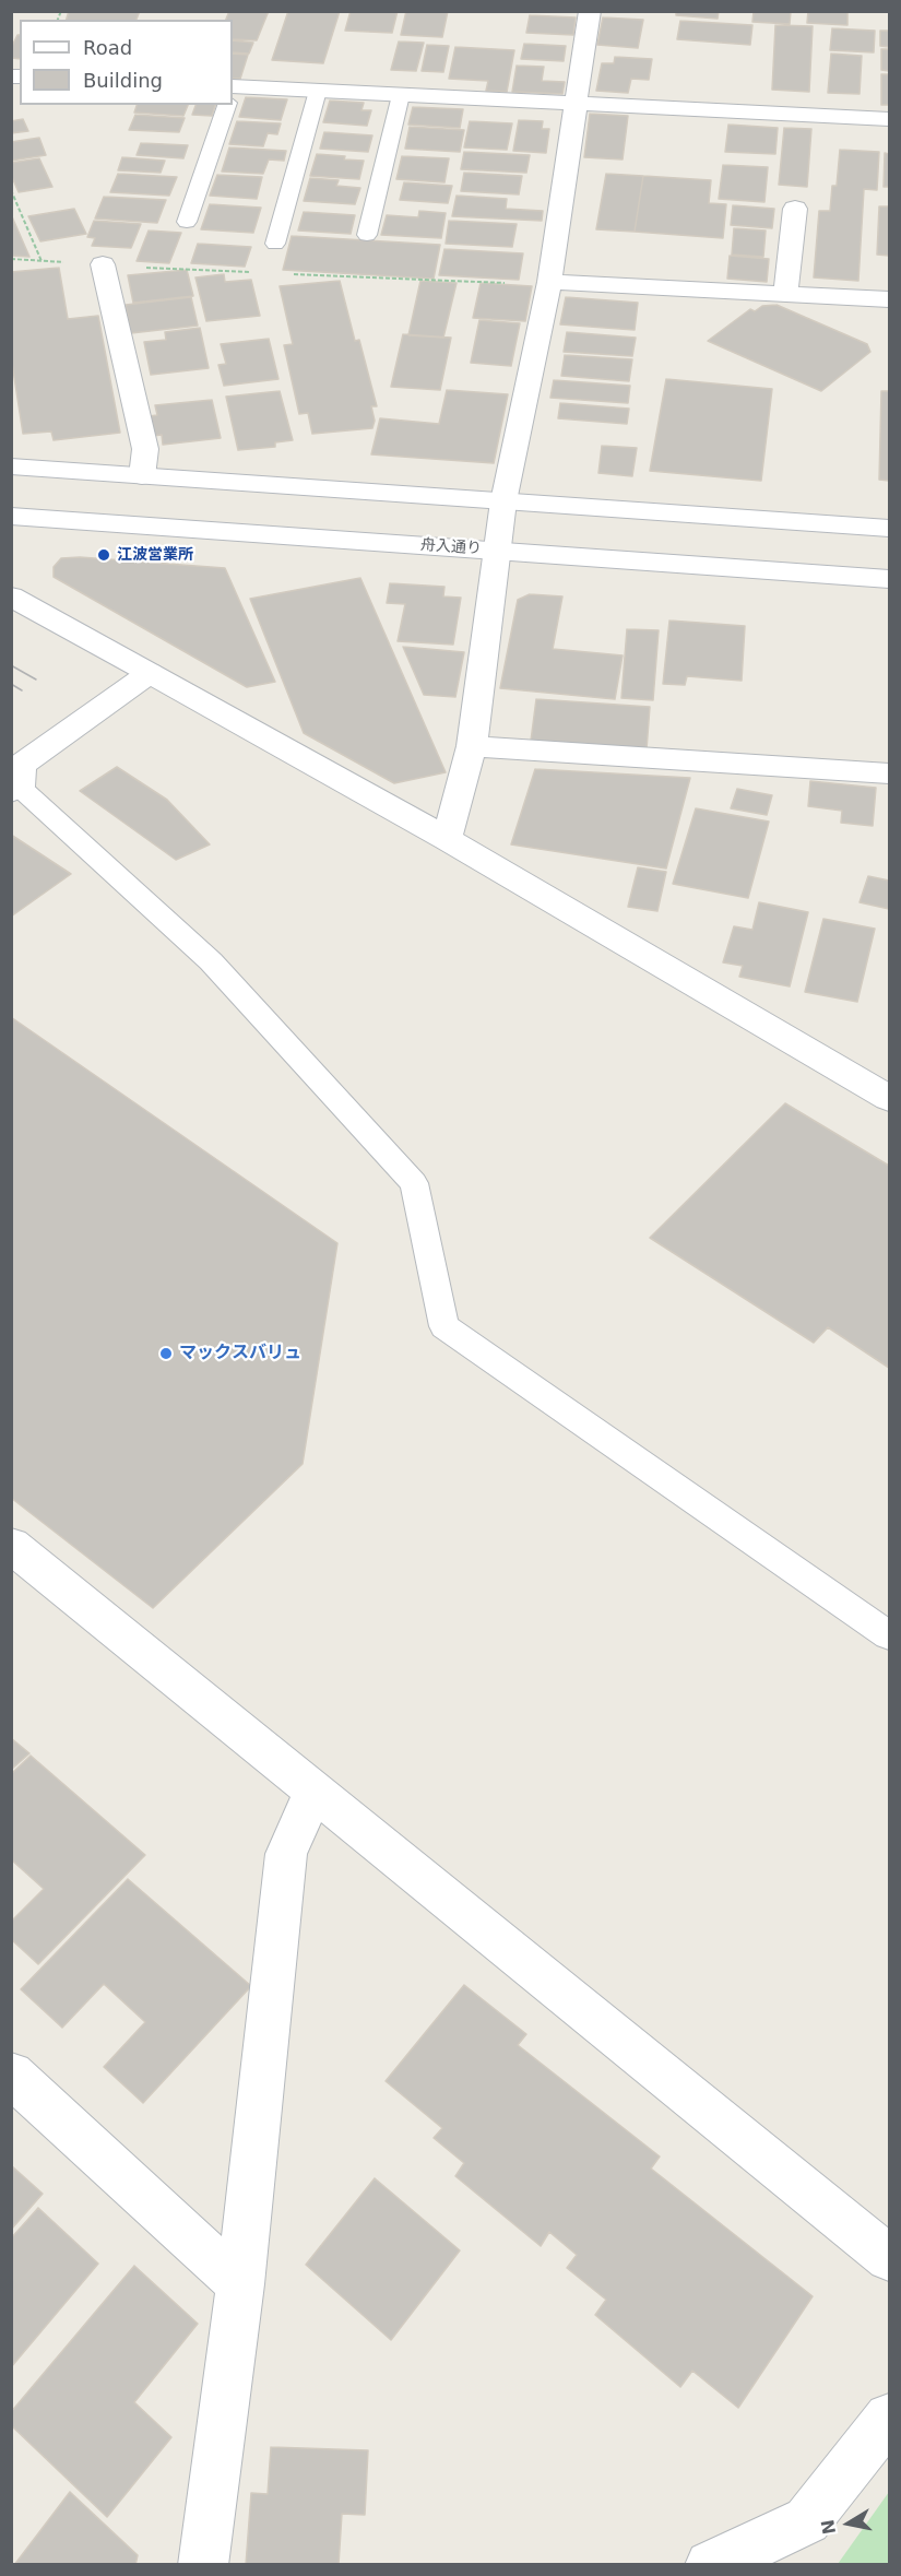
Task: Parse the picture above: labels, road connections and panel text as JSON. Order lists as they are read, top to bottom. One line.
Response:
{"streets":{"street":["舟入通り"]},"places":["江波営業所","マックスバリュ"],"legend":["Road","Building"],"north":"left"}
